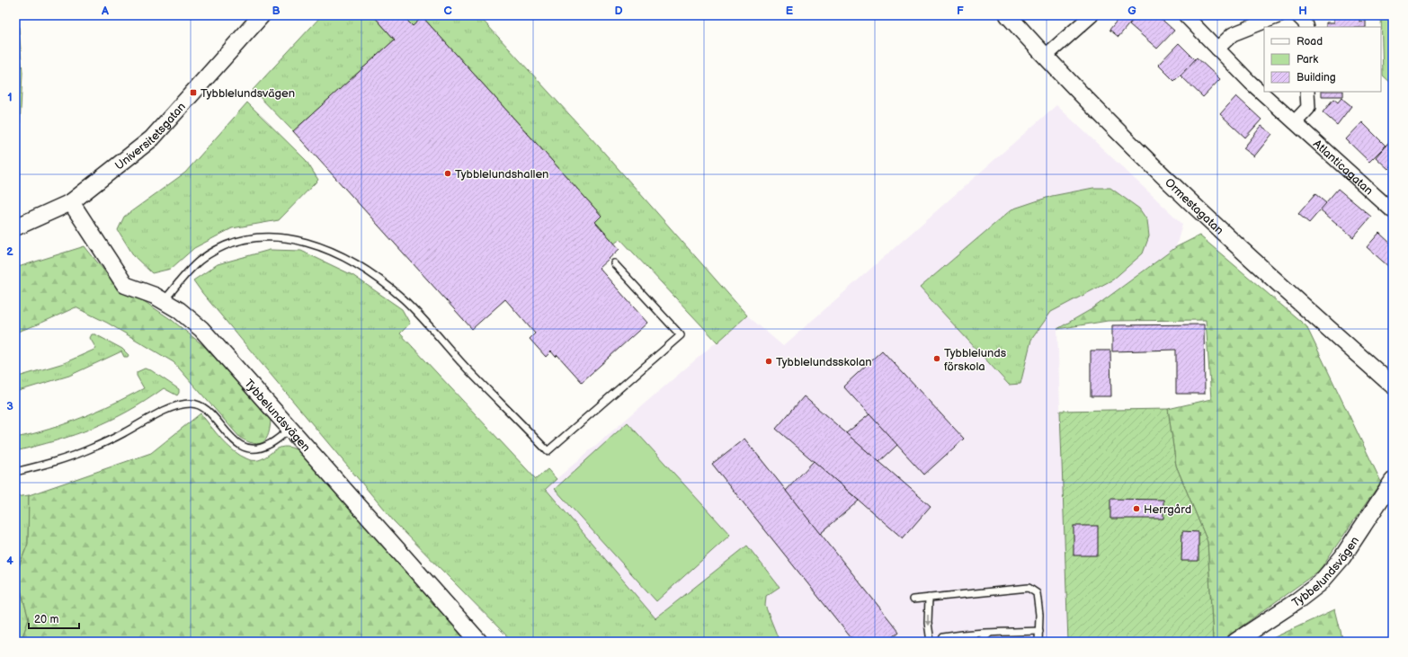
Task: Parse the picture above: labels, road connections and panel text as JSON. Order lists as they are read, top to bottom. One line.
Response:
{"streets":{"street":["Universitetsgatan","Atlanticagatan","Ormestagatan","Tybbelundsvägen"]},"crossings":[["Universitetsgatan","Tybbelundsvägen"]],"places":{"transit":["Tybblelundsvägen"],"other":["Tybblelundshallen","Tybblelunds förskola","Tybblelundsskolan","Herrgård"]},"legend":["Road","Park","Building"],"scale_bar":"20 m","grid":{"columns":["A","B","C","D","E","F","G","H"],"rows":["1","2","3","4"]}}
